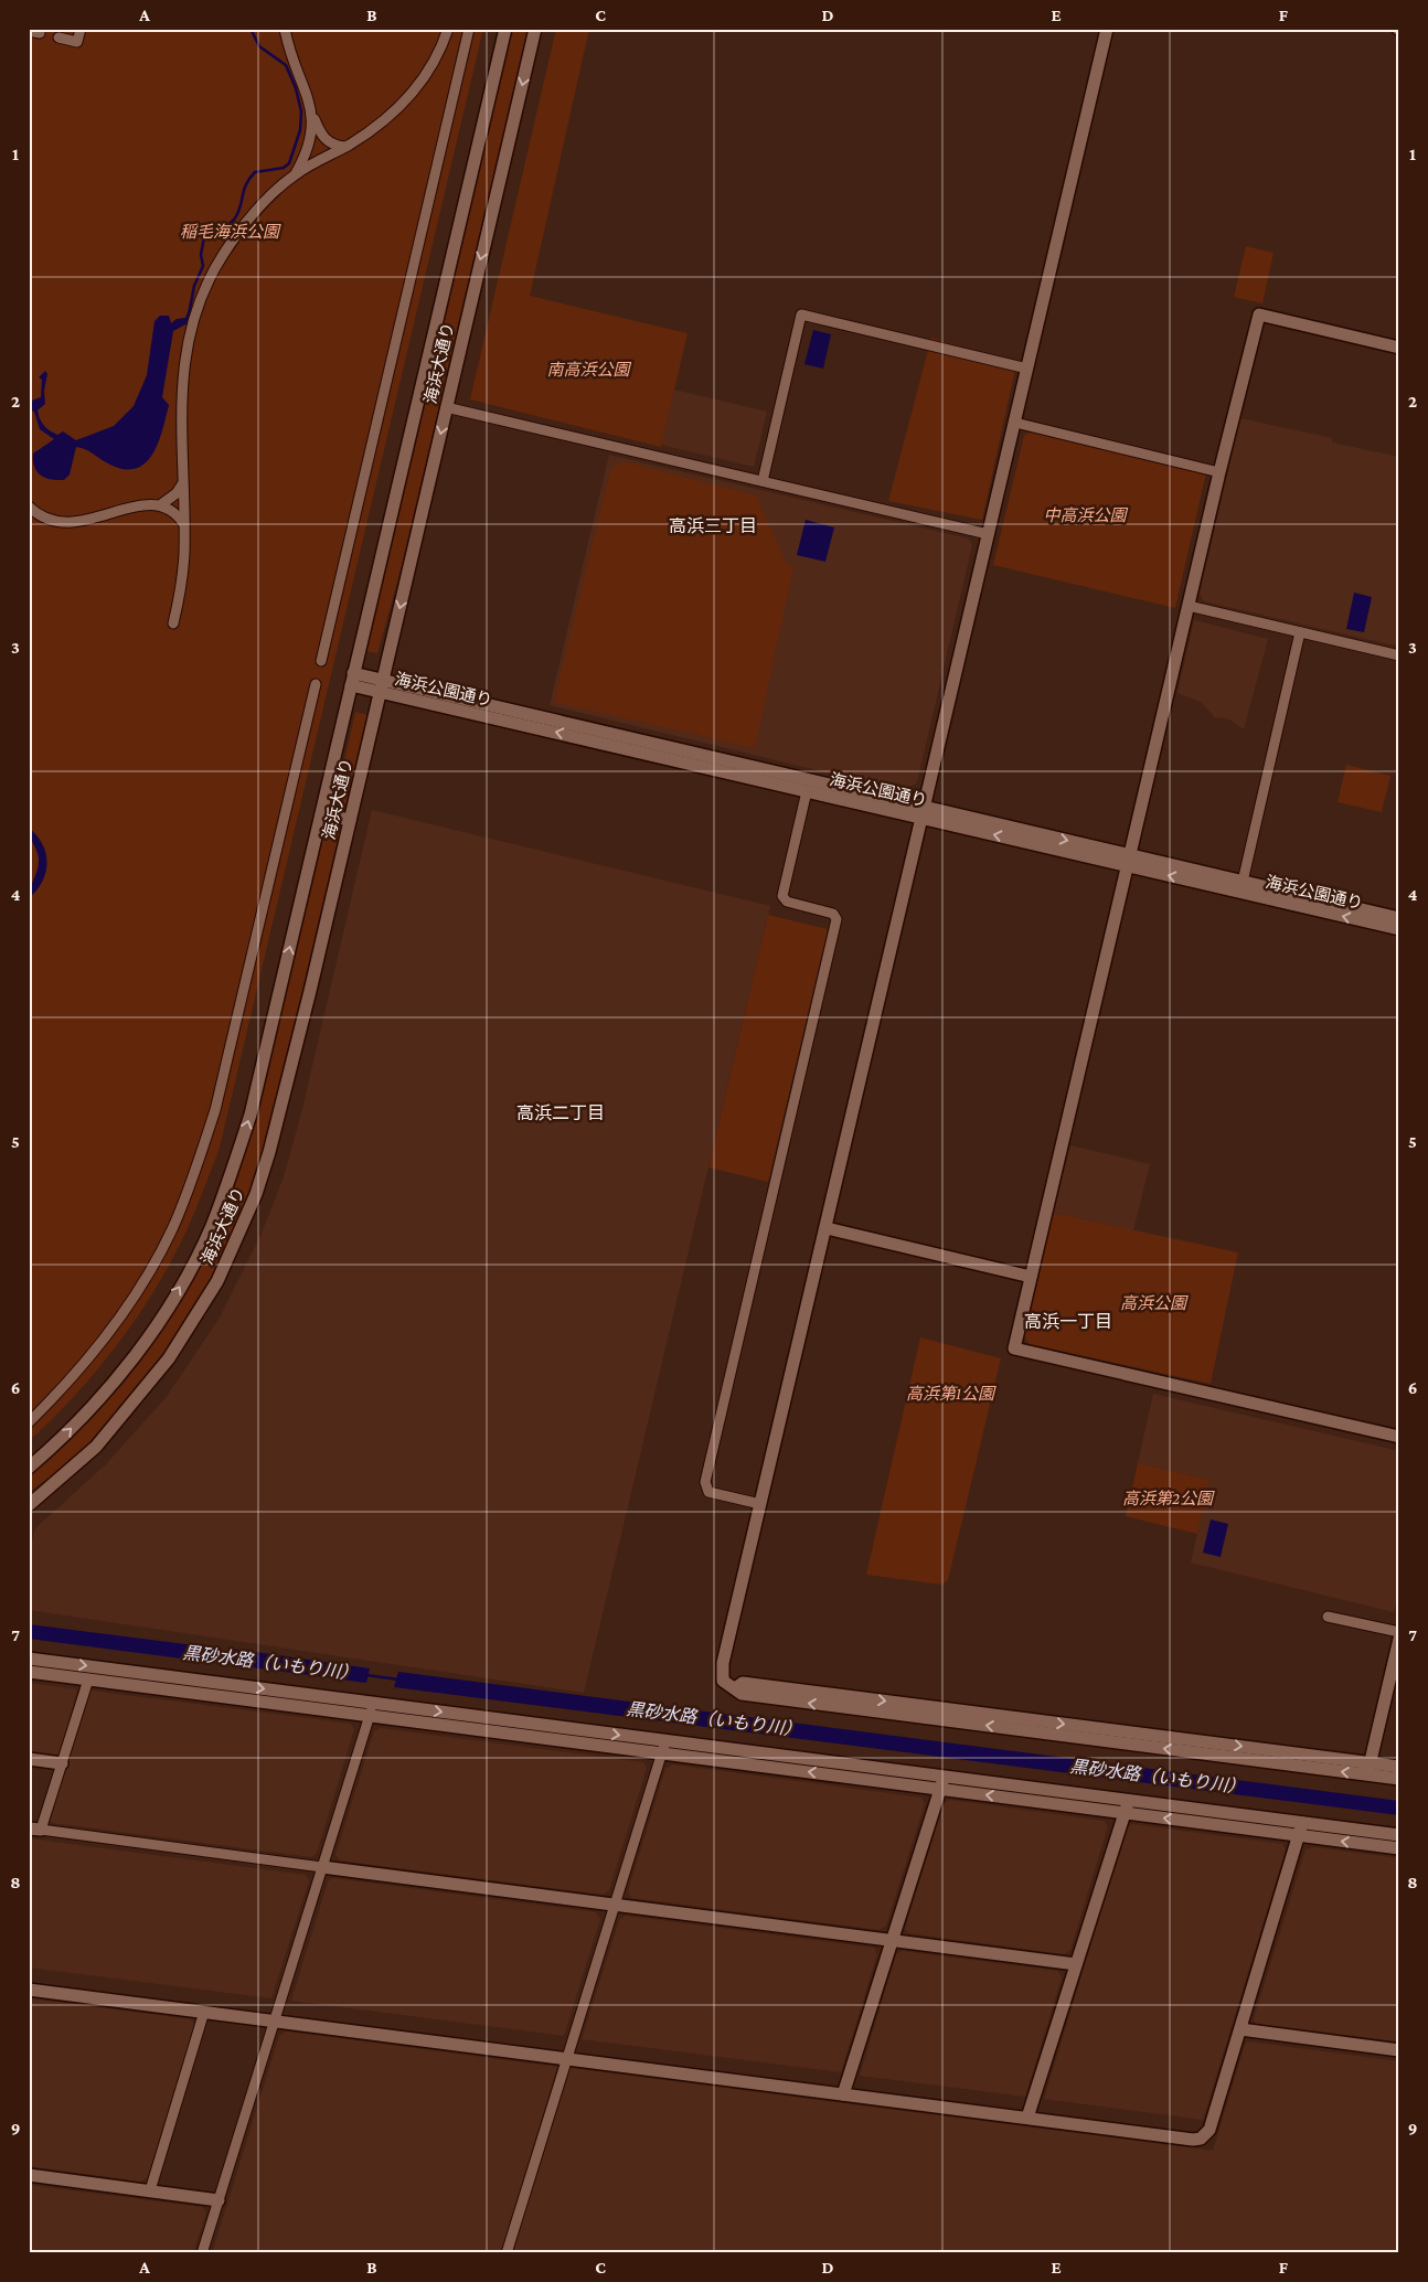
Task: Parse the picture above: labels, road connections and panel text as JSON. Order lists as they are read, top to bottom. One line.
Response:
{"streets":{"street":["海浜大通り","海浜公園通り"]},"crossings":[["海浜大通り","海浜公園通り"]],"districts":["高浜三丁目","高浜二丁目","高浜一丁目"],"water":["黒砂水路（いもり川）"],"parks":["稲毛海浜公園","南高浜公園","中高浜公園","高浜公園","高浜第1公園","高浜第2公園"],"grid":{"columns":["A","B","C","D","E","F"],"rows":["1","2","3","4","5","6","7","8","9"]}}
